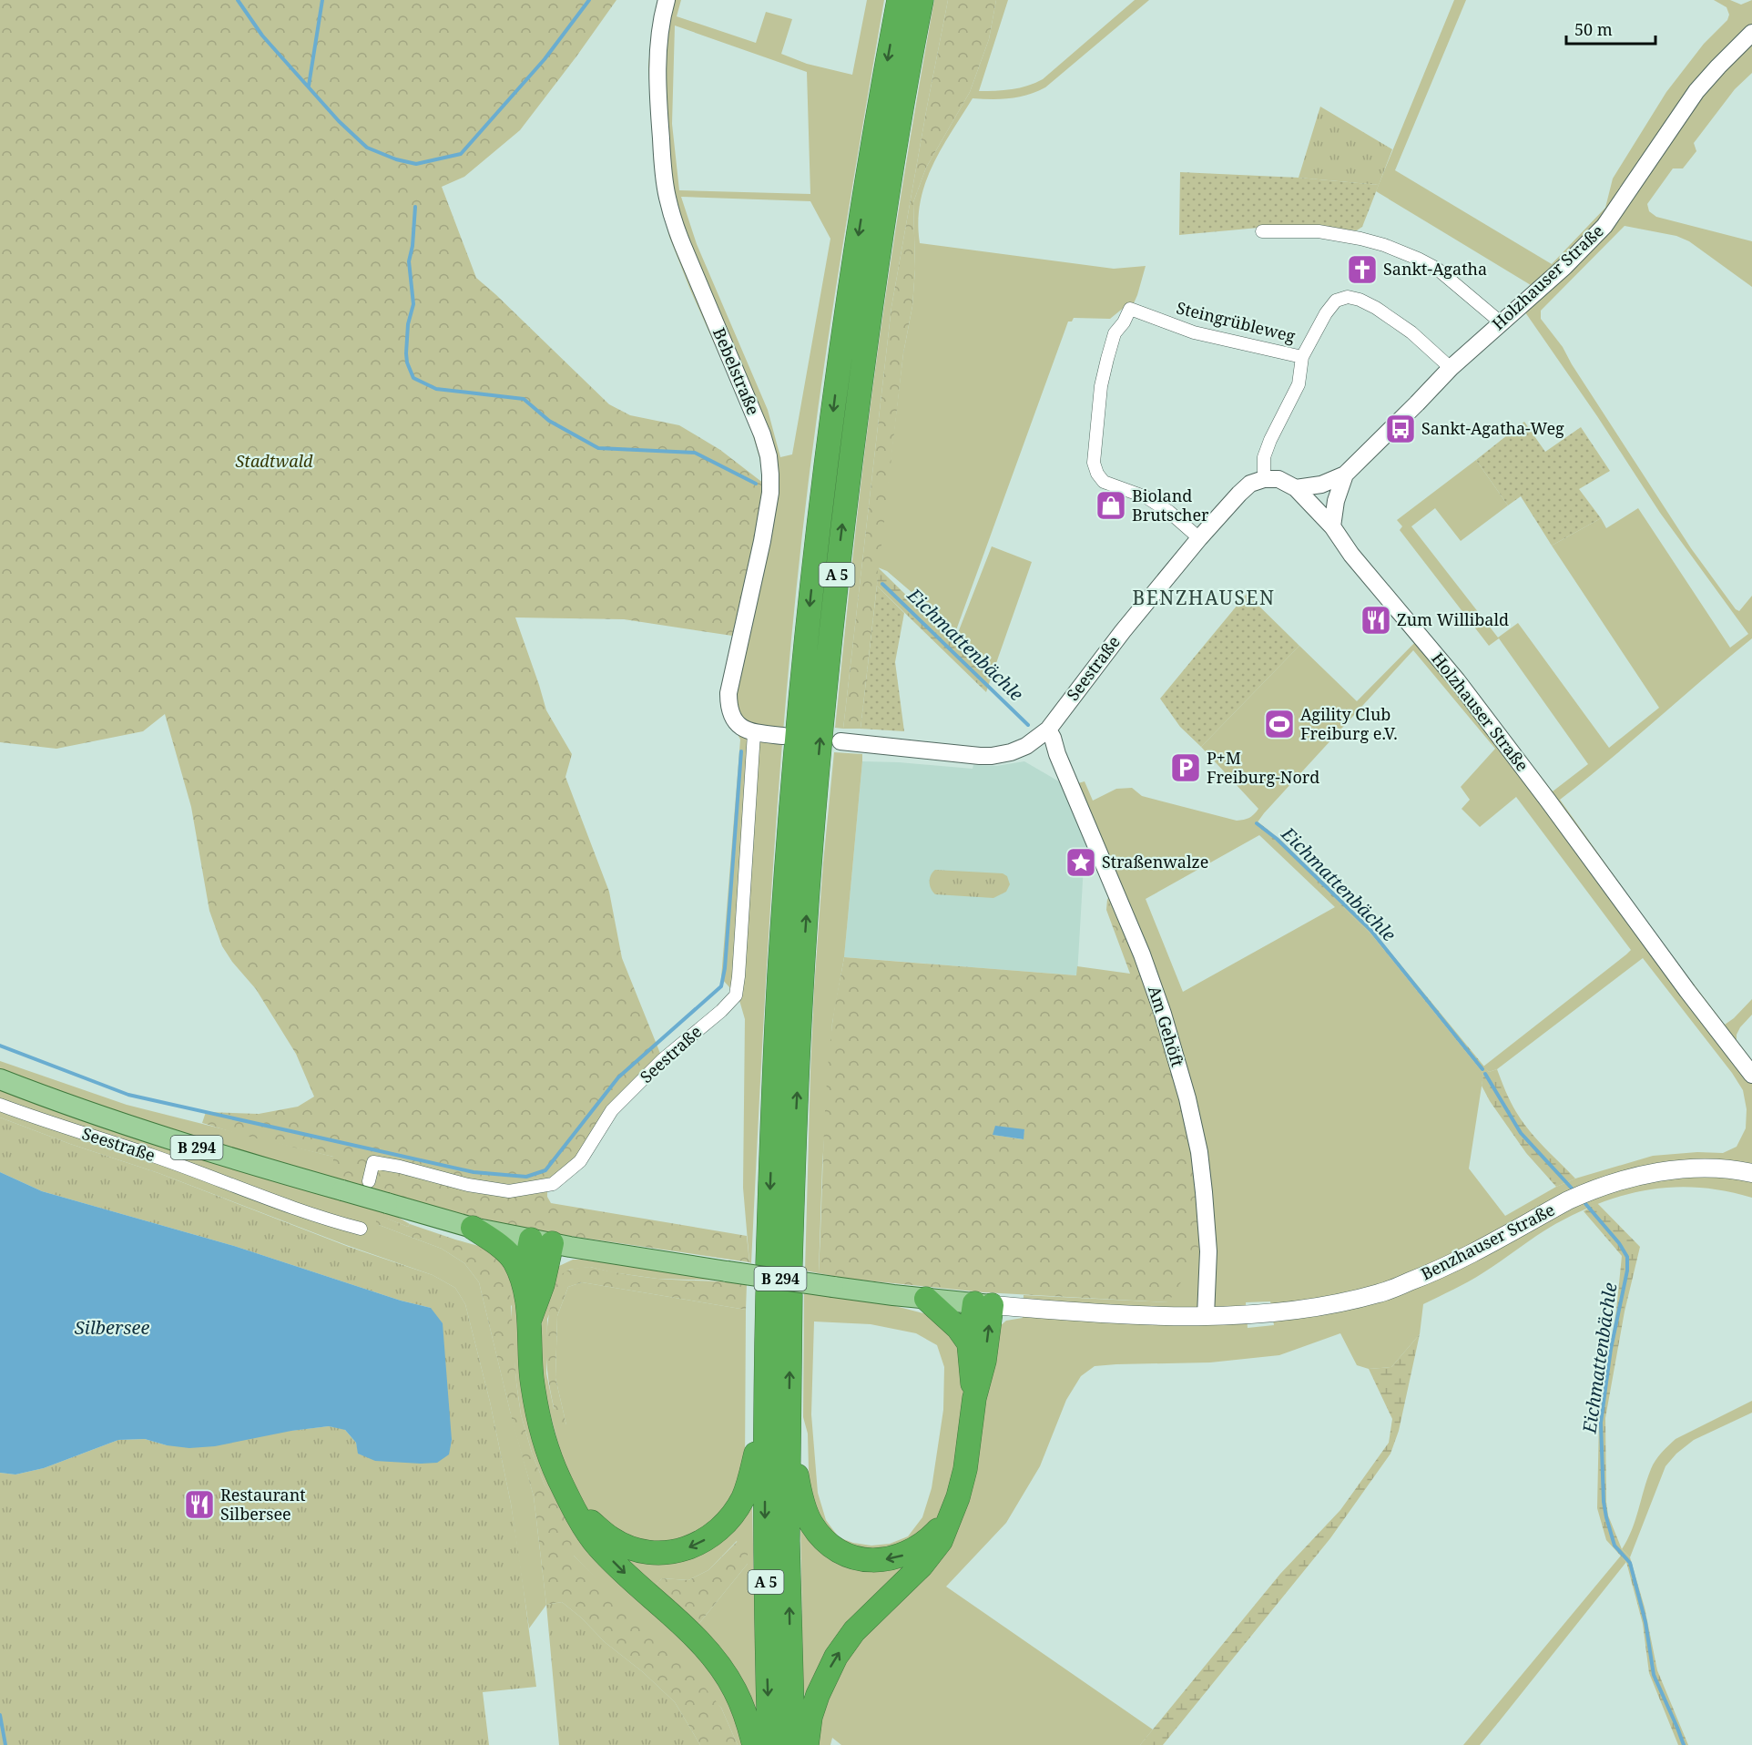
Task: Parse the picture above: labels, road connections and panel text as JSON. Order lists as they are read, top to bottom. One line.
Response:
{"streets":{"highway":["A 5"],"main road":["B 294","Benzhauser Straße"],"street":["Holzhauser Straße","Steingrübleweg","Bebelstraße","Seestraße","Am Gehöft"]},"crossings":[["Steingrübleweg","Seestraße"],["Bebelstraße","Seestraße"],["Seestraße","Am Gehöft"],["Am Gehöft","Benzhauser Straße"],["B 294","Benzhauser Straße"]],"districts":["BENZHAUSEN"],"water":["Eichmattenbächle","Silbersee"],"parks":["Stadtwald"],"places":{"church":["Sankt-Agatha"],"bus stop":["Sankt-Agatha-Weg"],"shop":["Bioland Brutscher"],"restaurant":["Zum Willibald","Restaurant Silbersee"],"sports":["Agility Club Freiburg e.V."],"parking":["P+M Freiburg-Nord"],"place":["Straßenwalze"]},"scale_bar":"50 m"}
